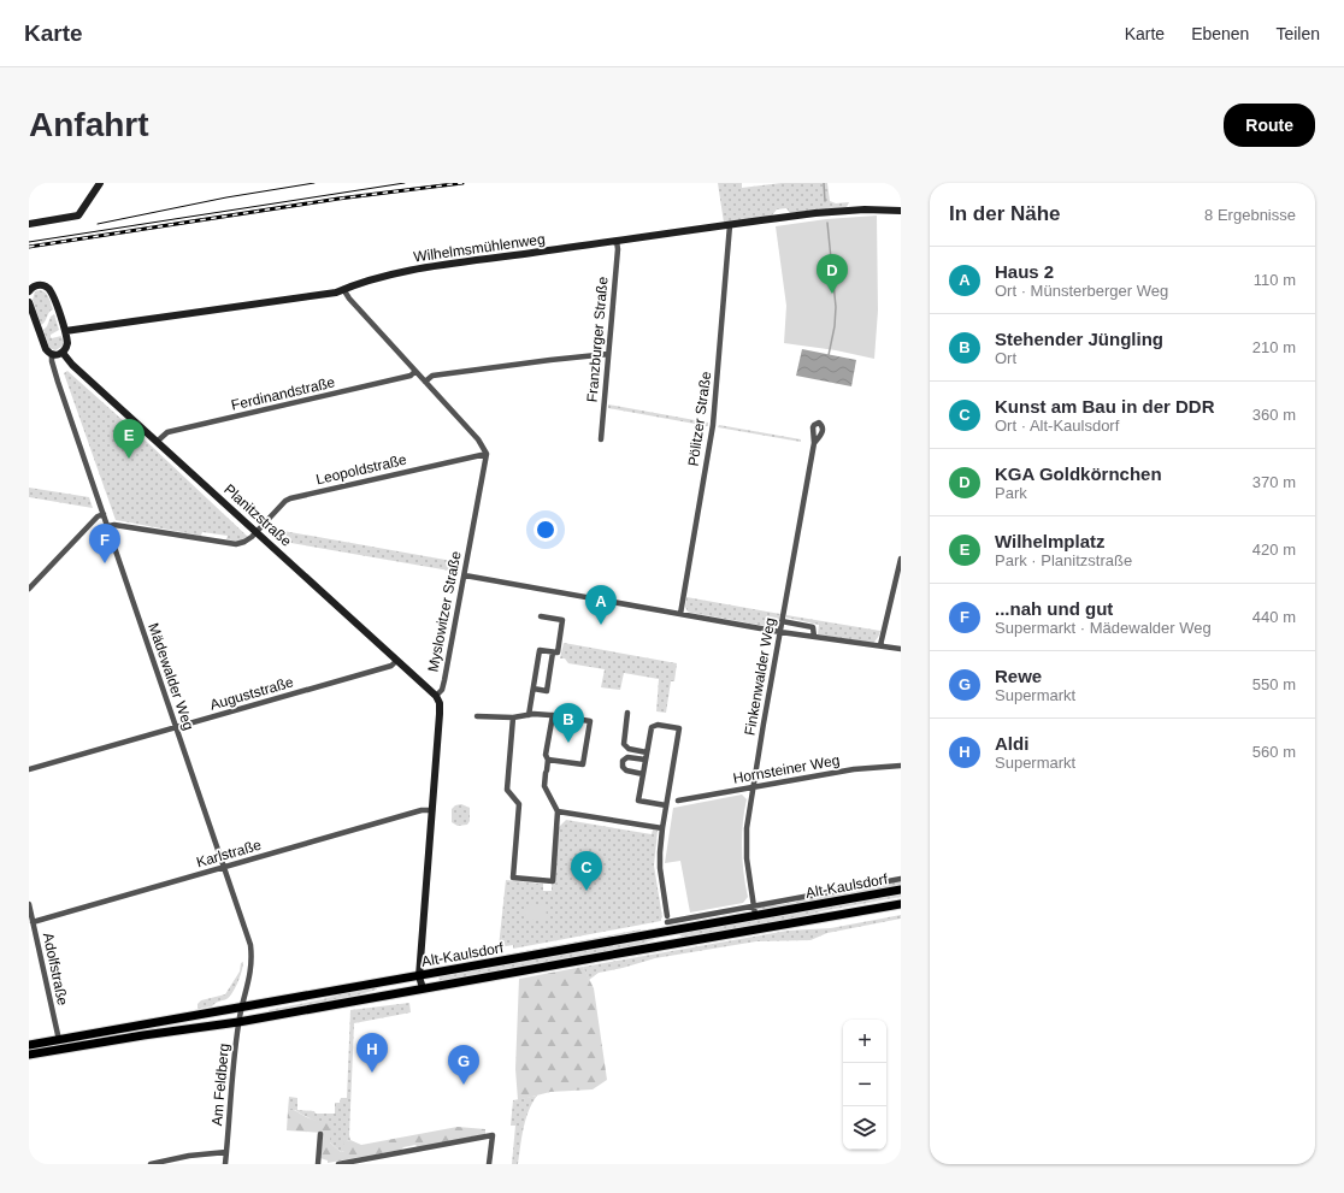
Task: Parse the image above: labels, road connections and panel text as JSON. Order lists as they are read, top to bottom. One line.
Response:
{"streets":{"main road":["Alt-Kaulsdorf"],"street":["Wilhelmsmühlenweg","Franzburger Straße","Ferdinandstraße","Pölitzer Straße","Leopoldstraße","Planitzstraße","Myslowitzer Straße","Mädewalder Weg","Finkenwalder Weg","Auguststraße","Hornsteiner Weg","Karlstraße","Adolfstraße","Am Feldberg"]},"crossings":[["Wilhelmsmühlenweg","Franzburger Straße"],["Wilhelmsmühlenweg","Pölitzer Straße"],["Ferdinandstraße","Planitzstraße"],["Leopoldstraße","Planitzstraße"],["Leopoldstraße","Myslowitzer Straße"],["Leopoldstraße","Mädewalder Weg"],["Planitzstraße","Myslowitzer Straße"],["Planitzstraße","Auguststraße"],["Mädewalder Weg","Auguststraße"],["Mädewalder Weg","Karlstraße"],["Mädewalder Weg","Alt-Kaulsdorf"],["Mädewalder Weg","Am Feldberg"],["Finkenwalder Weg","Hornsteiner Weg"],["Finkenwalder Weg","Alt-Kaulsdorf"],["Karlstraße","Adolfstraße"],["Alt-Kaulsdorf","Adolfstraße"],["Alt-Kaulsdorf","Am Feldberg"]],"page":{"header":"Karte","nav":["Karte","Ebenen","Teilen"],"buttons":"Route","title":"Anfahrt","heading":["In der Nähe","8 Ergebnisse"],"list":[{"mark":"A","name":"Haus 2","note":"Ort · Münsterberger Weg","value":"110 m"},{"mark":"B","name":"Stehender Jüngling","note":"Ort","value":"210 m"},{"mark":"C","name":"Kunst am Bau in der DDR","note":"Ort · Alt-Kaulsdorf","value":"360 m"},{"mark":"D","name":"KGA Goldkörnchen","note":"Park","value":"370 m"},{"mark":"E","name":"Wilhelmplatz","note":"Park · Planitzstraße","value":"420 m"},{"mark":"F","name":"...nah und gut","note":"Supermarkt · Mädewalder Weg","value":"440 m"},{"mark":"G","name":"Rewe","note":"Supermarkt","value":"550 m"},{"mark":"H","name":"Aldi","note":"Supermarkt","value":"560 m"}],"pins":["D","E","F","A","B","C","H","G"],"map_buttons":["+","−"]}}
